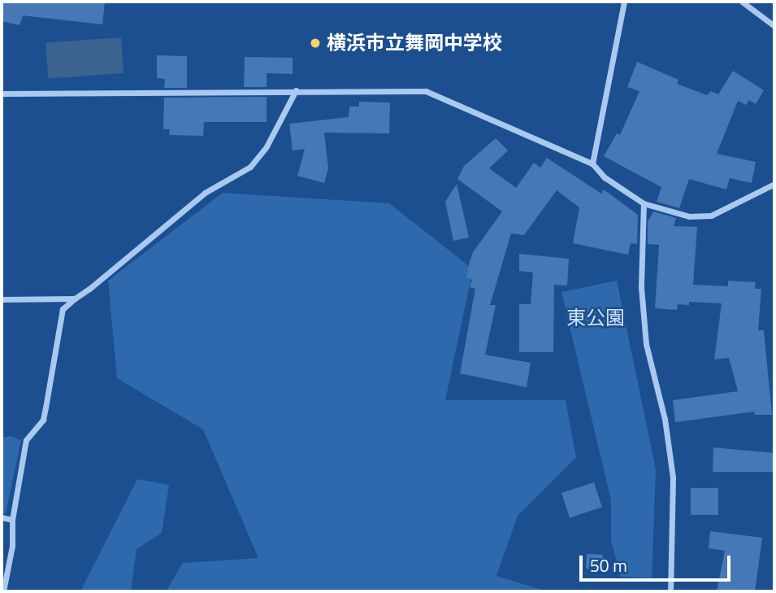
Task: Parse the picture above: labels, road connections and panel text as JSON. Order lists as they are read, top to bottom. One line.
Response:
{"parks":["東公園"],"places":["横浜市立舞岡中学校"],"scale_bar":"50 m"}
